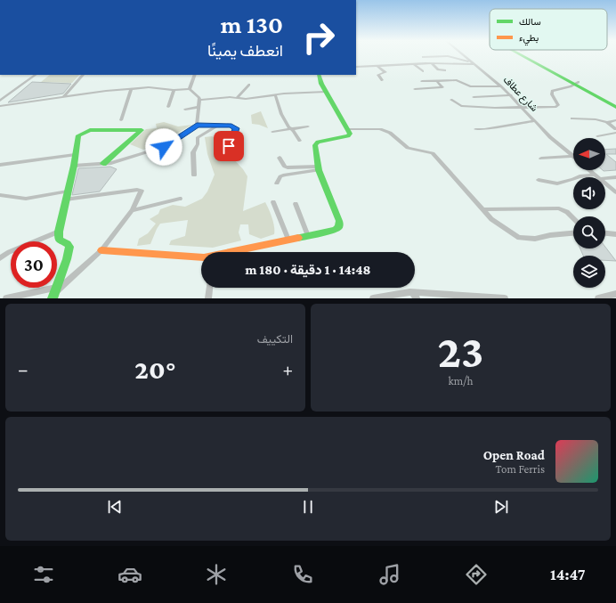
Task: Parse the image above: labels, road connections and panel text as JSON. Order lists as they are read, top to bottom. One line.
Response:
{"streets":{"street":["شارع عطاف"]},"legend":["سالك","بطيء"],"north":"left","page":{"turn":["130 m","انعطف يمينًا"],"limit":"30","trip":"14:48 · 1 دقيقة · 180 m","tile":[["23","km/h"],"التكييف"],"heat":["−","20°","+"],"song":["Open Road","Tom Ferris"],"tabs":"14:47"}}
